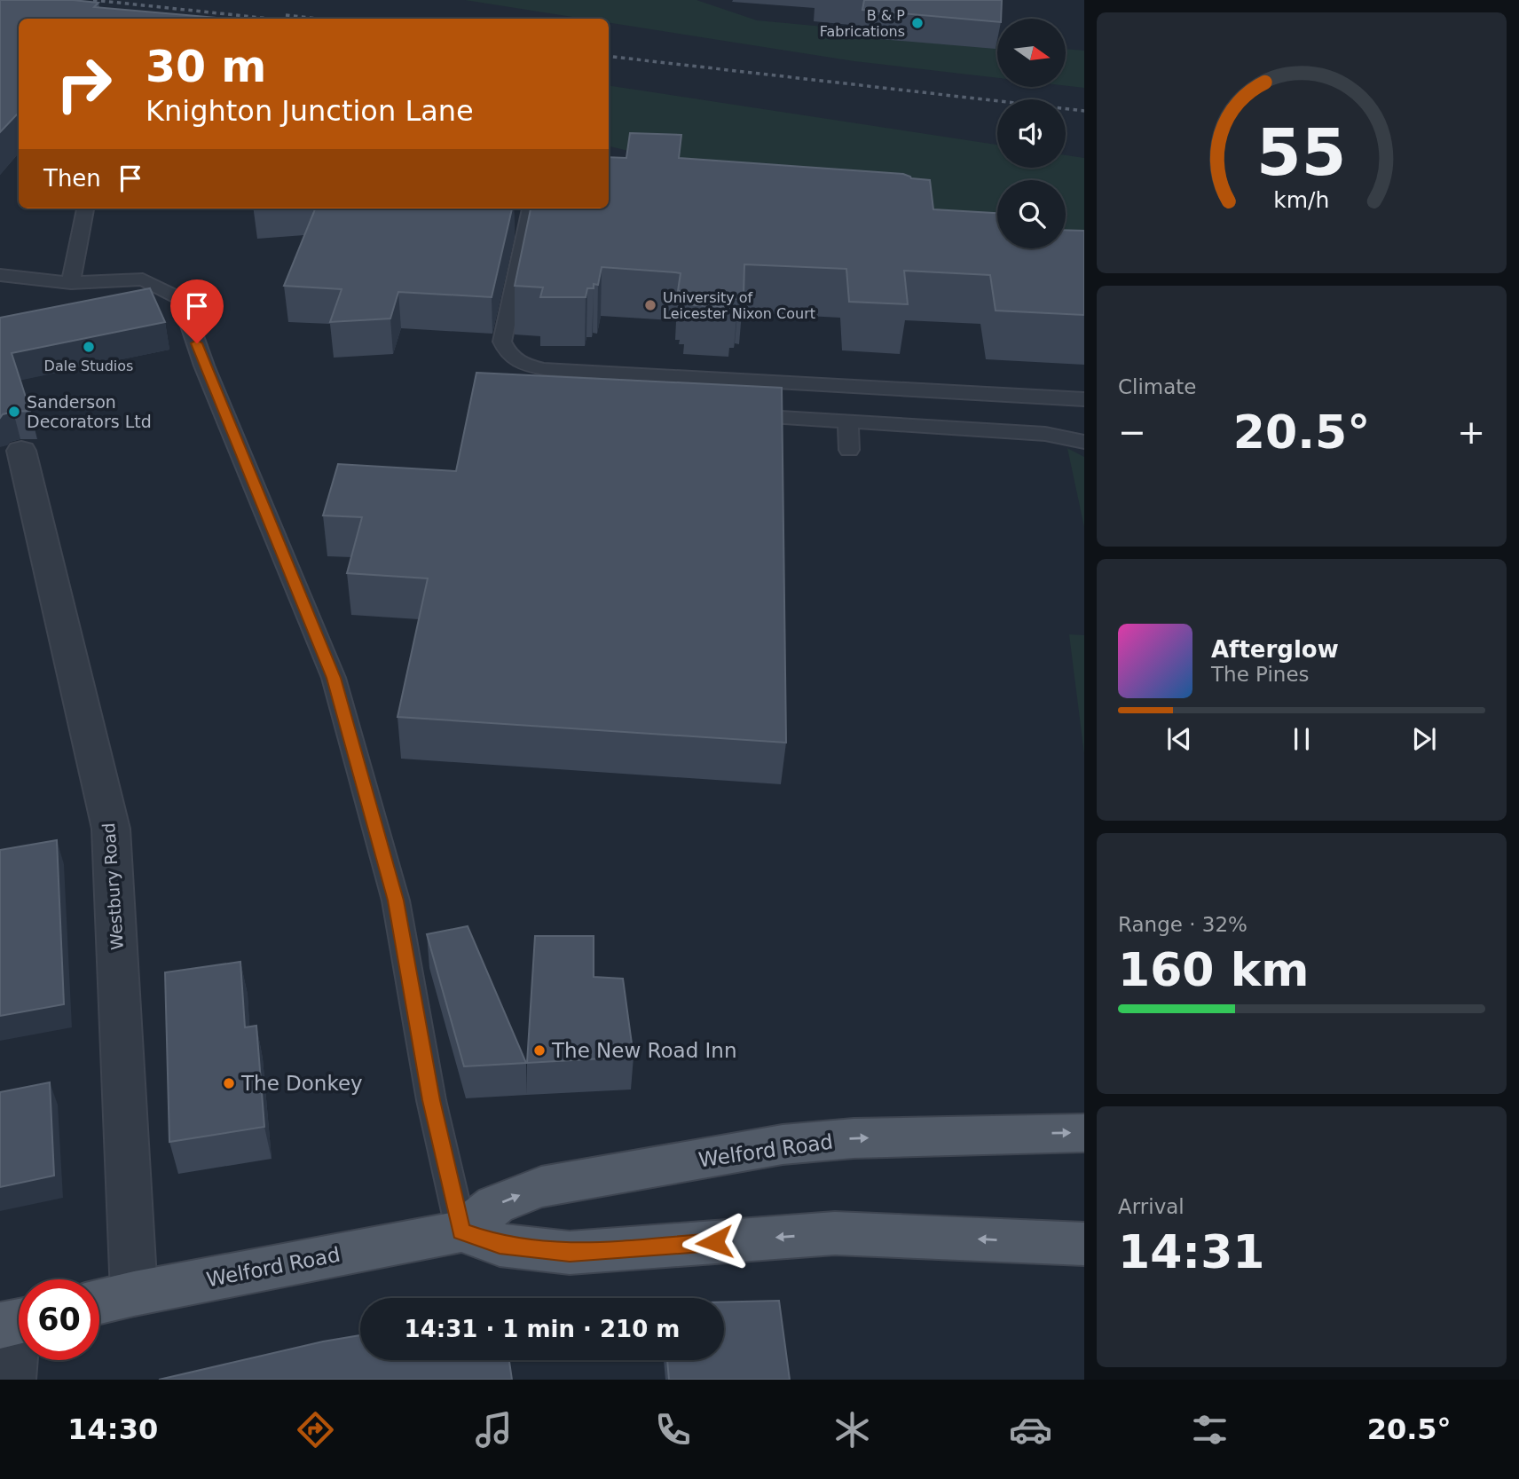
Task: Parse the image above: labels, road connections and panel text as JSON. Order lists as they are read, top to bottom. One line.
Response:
{"streets":{"main road":["Welford Road"],"street":["Westbury Road"]},"crossings":[["Westbury Road","Welford Road"]],"places":["B & P Fabrications","University of Leicester Nixon Court","Dale Studios","Sanderson Decorators Ltd","The New Road Inn","The Donkey"],"north":"right","page":{"turn":["30 m","Knighton Junction Lane"],"then":"Then","tile":["Climate",["Range · 32%","160 km"],["Arrival","14:31"]],"heat":["−","20.5°","+"],"song":["Afterglow","The Pines"],"limit":"60","trip":"14:31 · 1 min · 210 m","tabs":["14:30","20.5°"],"gauge":["55","km/h"]}}
